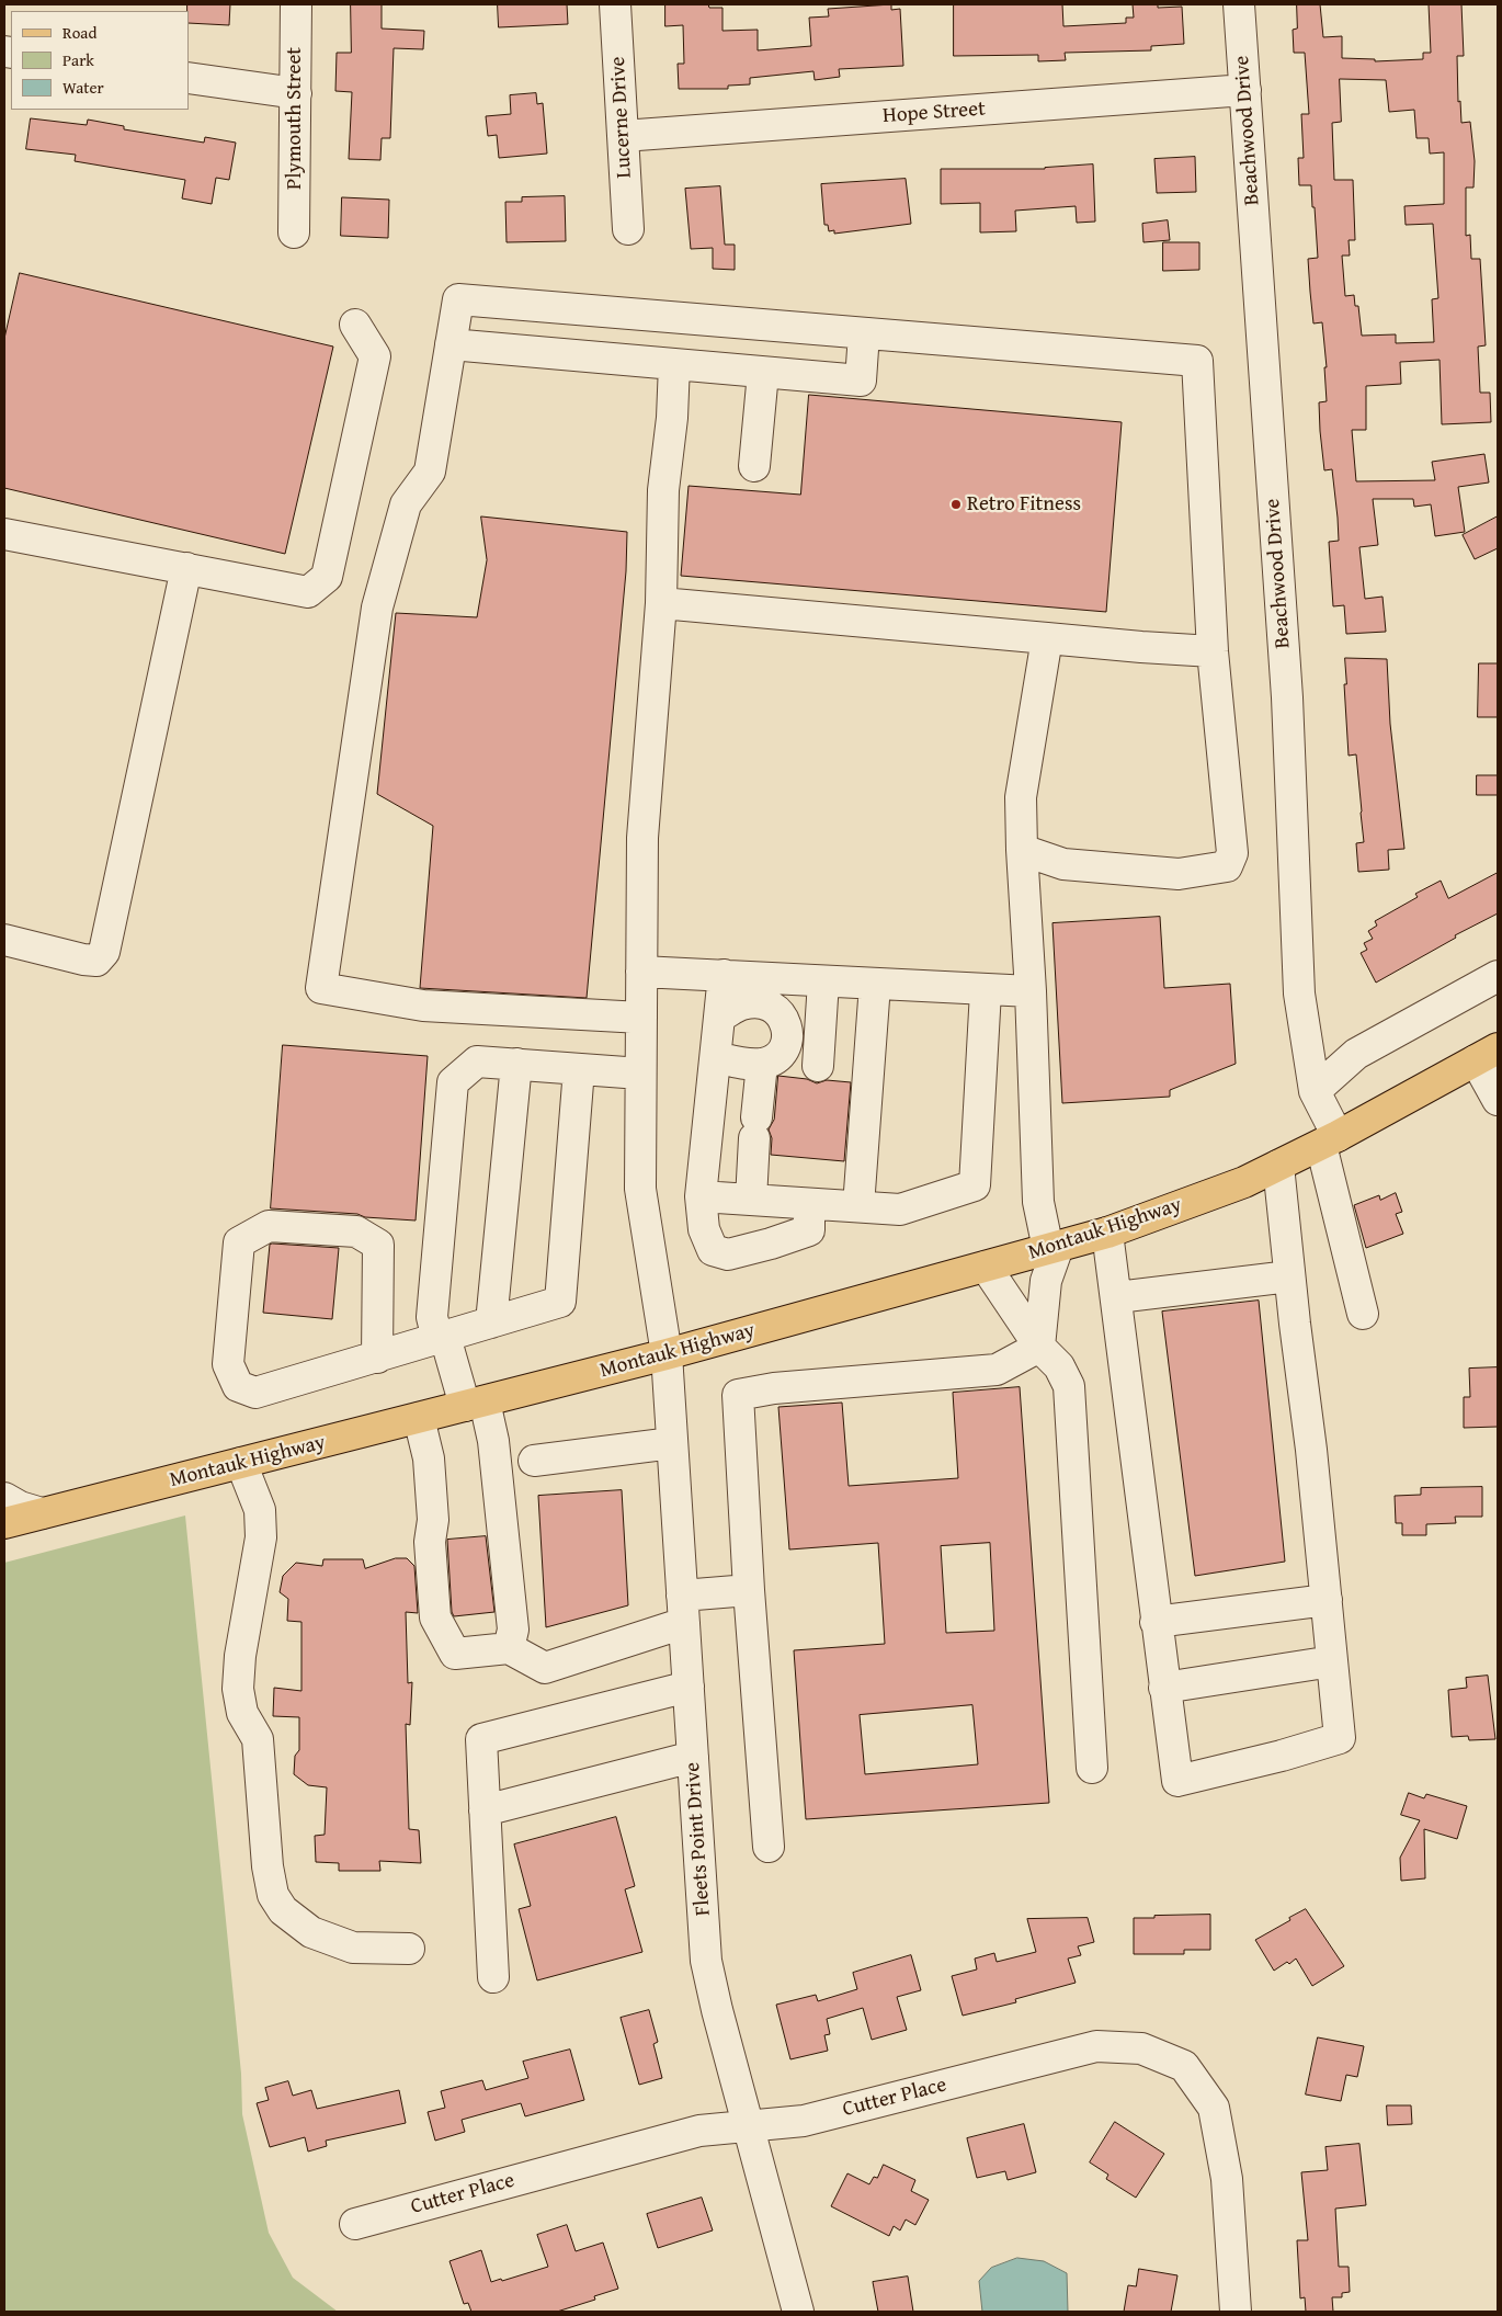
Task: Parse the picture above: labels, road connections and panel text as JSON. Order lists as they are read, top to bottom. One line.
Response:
{"streets":{"main road":["Montauk Highway"],"street":["Hope Street","Lucerne Drive","Plymouth Street","Beachwood Drive","Fleets Point Drive","Cutter Place"]},"crossings":[["Hope Street","Lucerne Drive"],["Hope Street","Beachwood Drive"],["Beachwood Drive","Montauk Highway"],["Montauk Highway","Fleets Point Drive"],["Fleets Point Drive","Cutter Place"]],"places":["Retro Fitness"],"legend":["Road","Park","Water"]}
